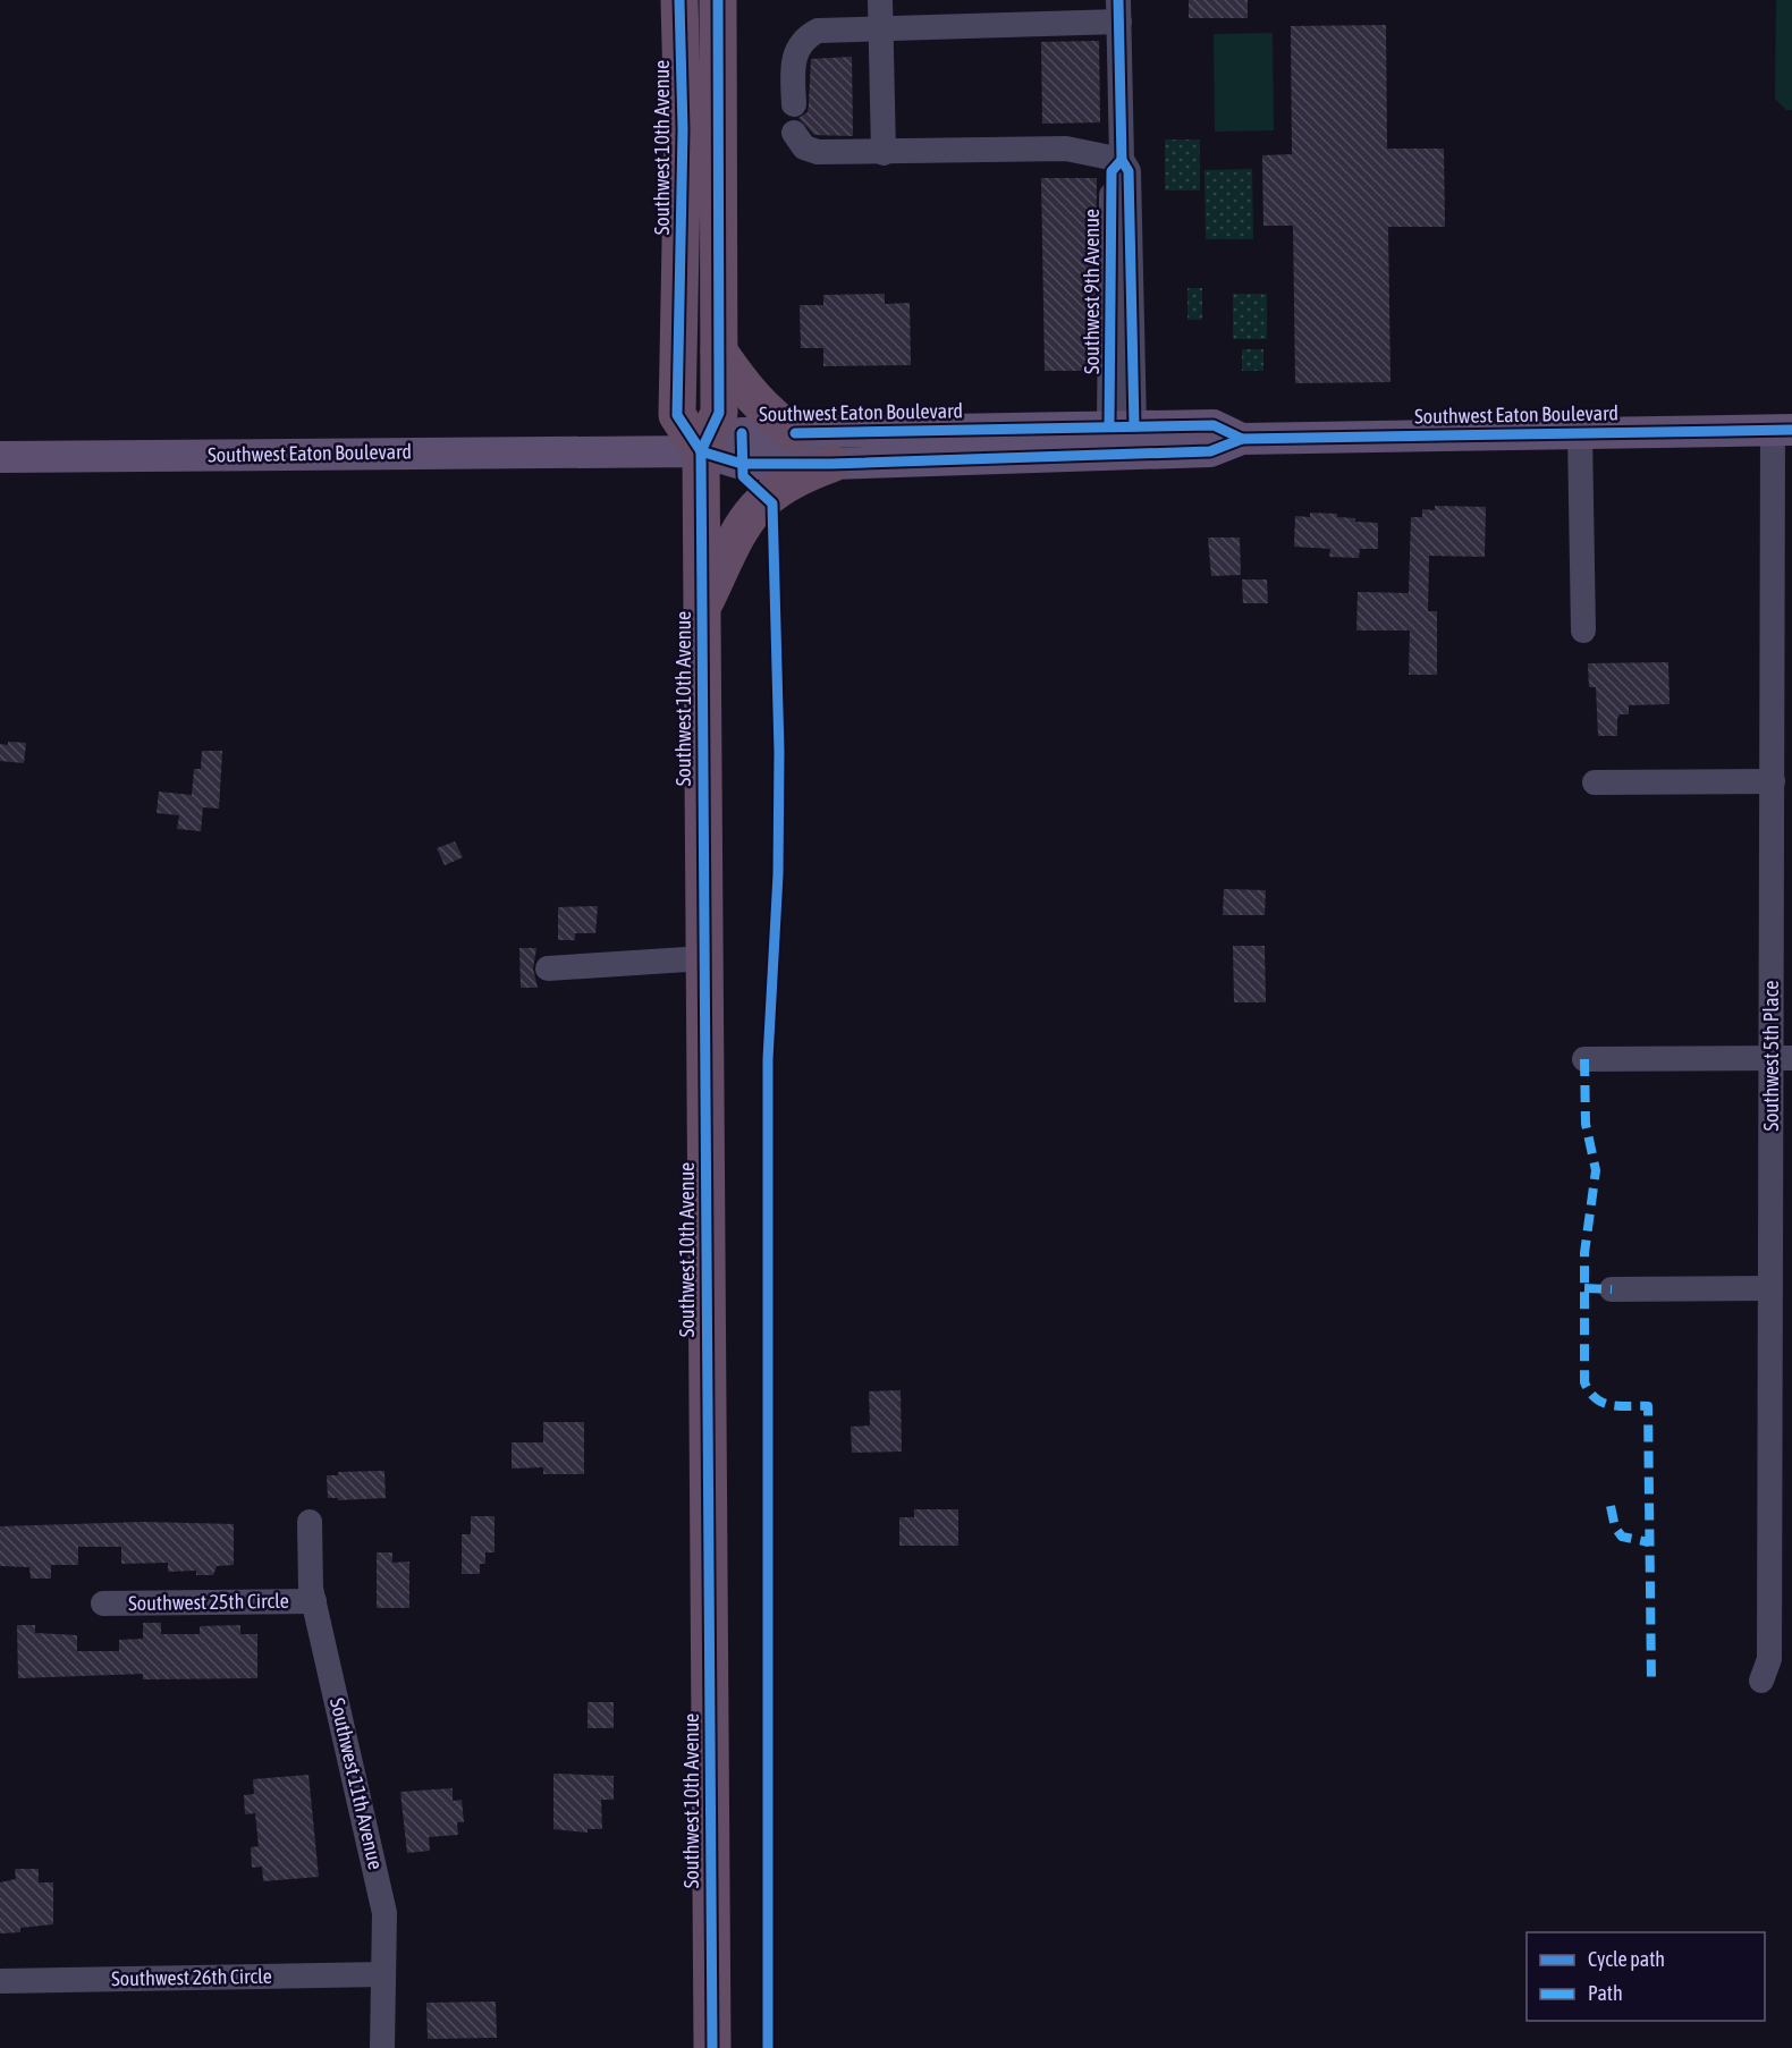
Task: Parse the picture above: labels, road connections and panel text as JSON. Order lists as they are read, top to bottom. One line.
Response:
{"streets":{"highway":["Southwest 10th Avenue"],"main road":["Southwest Eaton Boulevard"],"street":["Southwest 9th Avenue","Southwest 5th Place","Southwest 25th Circle","Southwest 11th Avenue","Southwest 26th Circle"]},"crossings":[["Southwest 10th Avenue","Southwest Eaton Boulevard"],["Southwest 9th Avenue","Southwest Eaton Boulevard"],["Southwest Eaton Boulevard","Southwest 5th Place"],["Southwest 25th Circle","Southwest 11th Avenue"],["Southwest 11th Avenue","Southwest 26th Circle"]],"legend":["Cycle path","Path"]}
